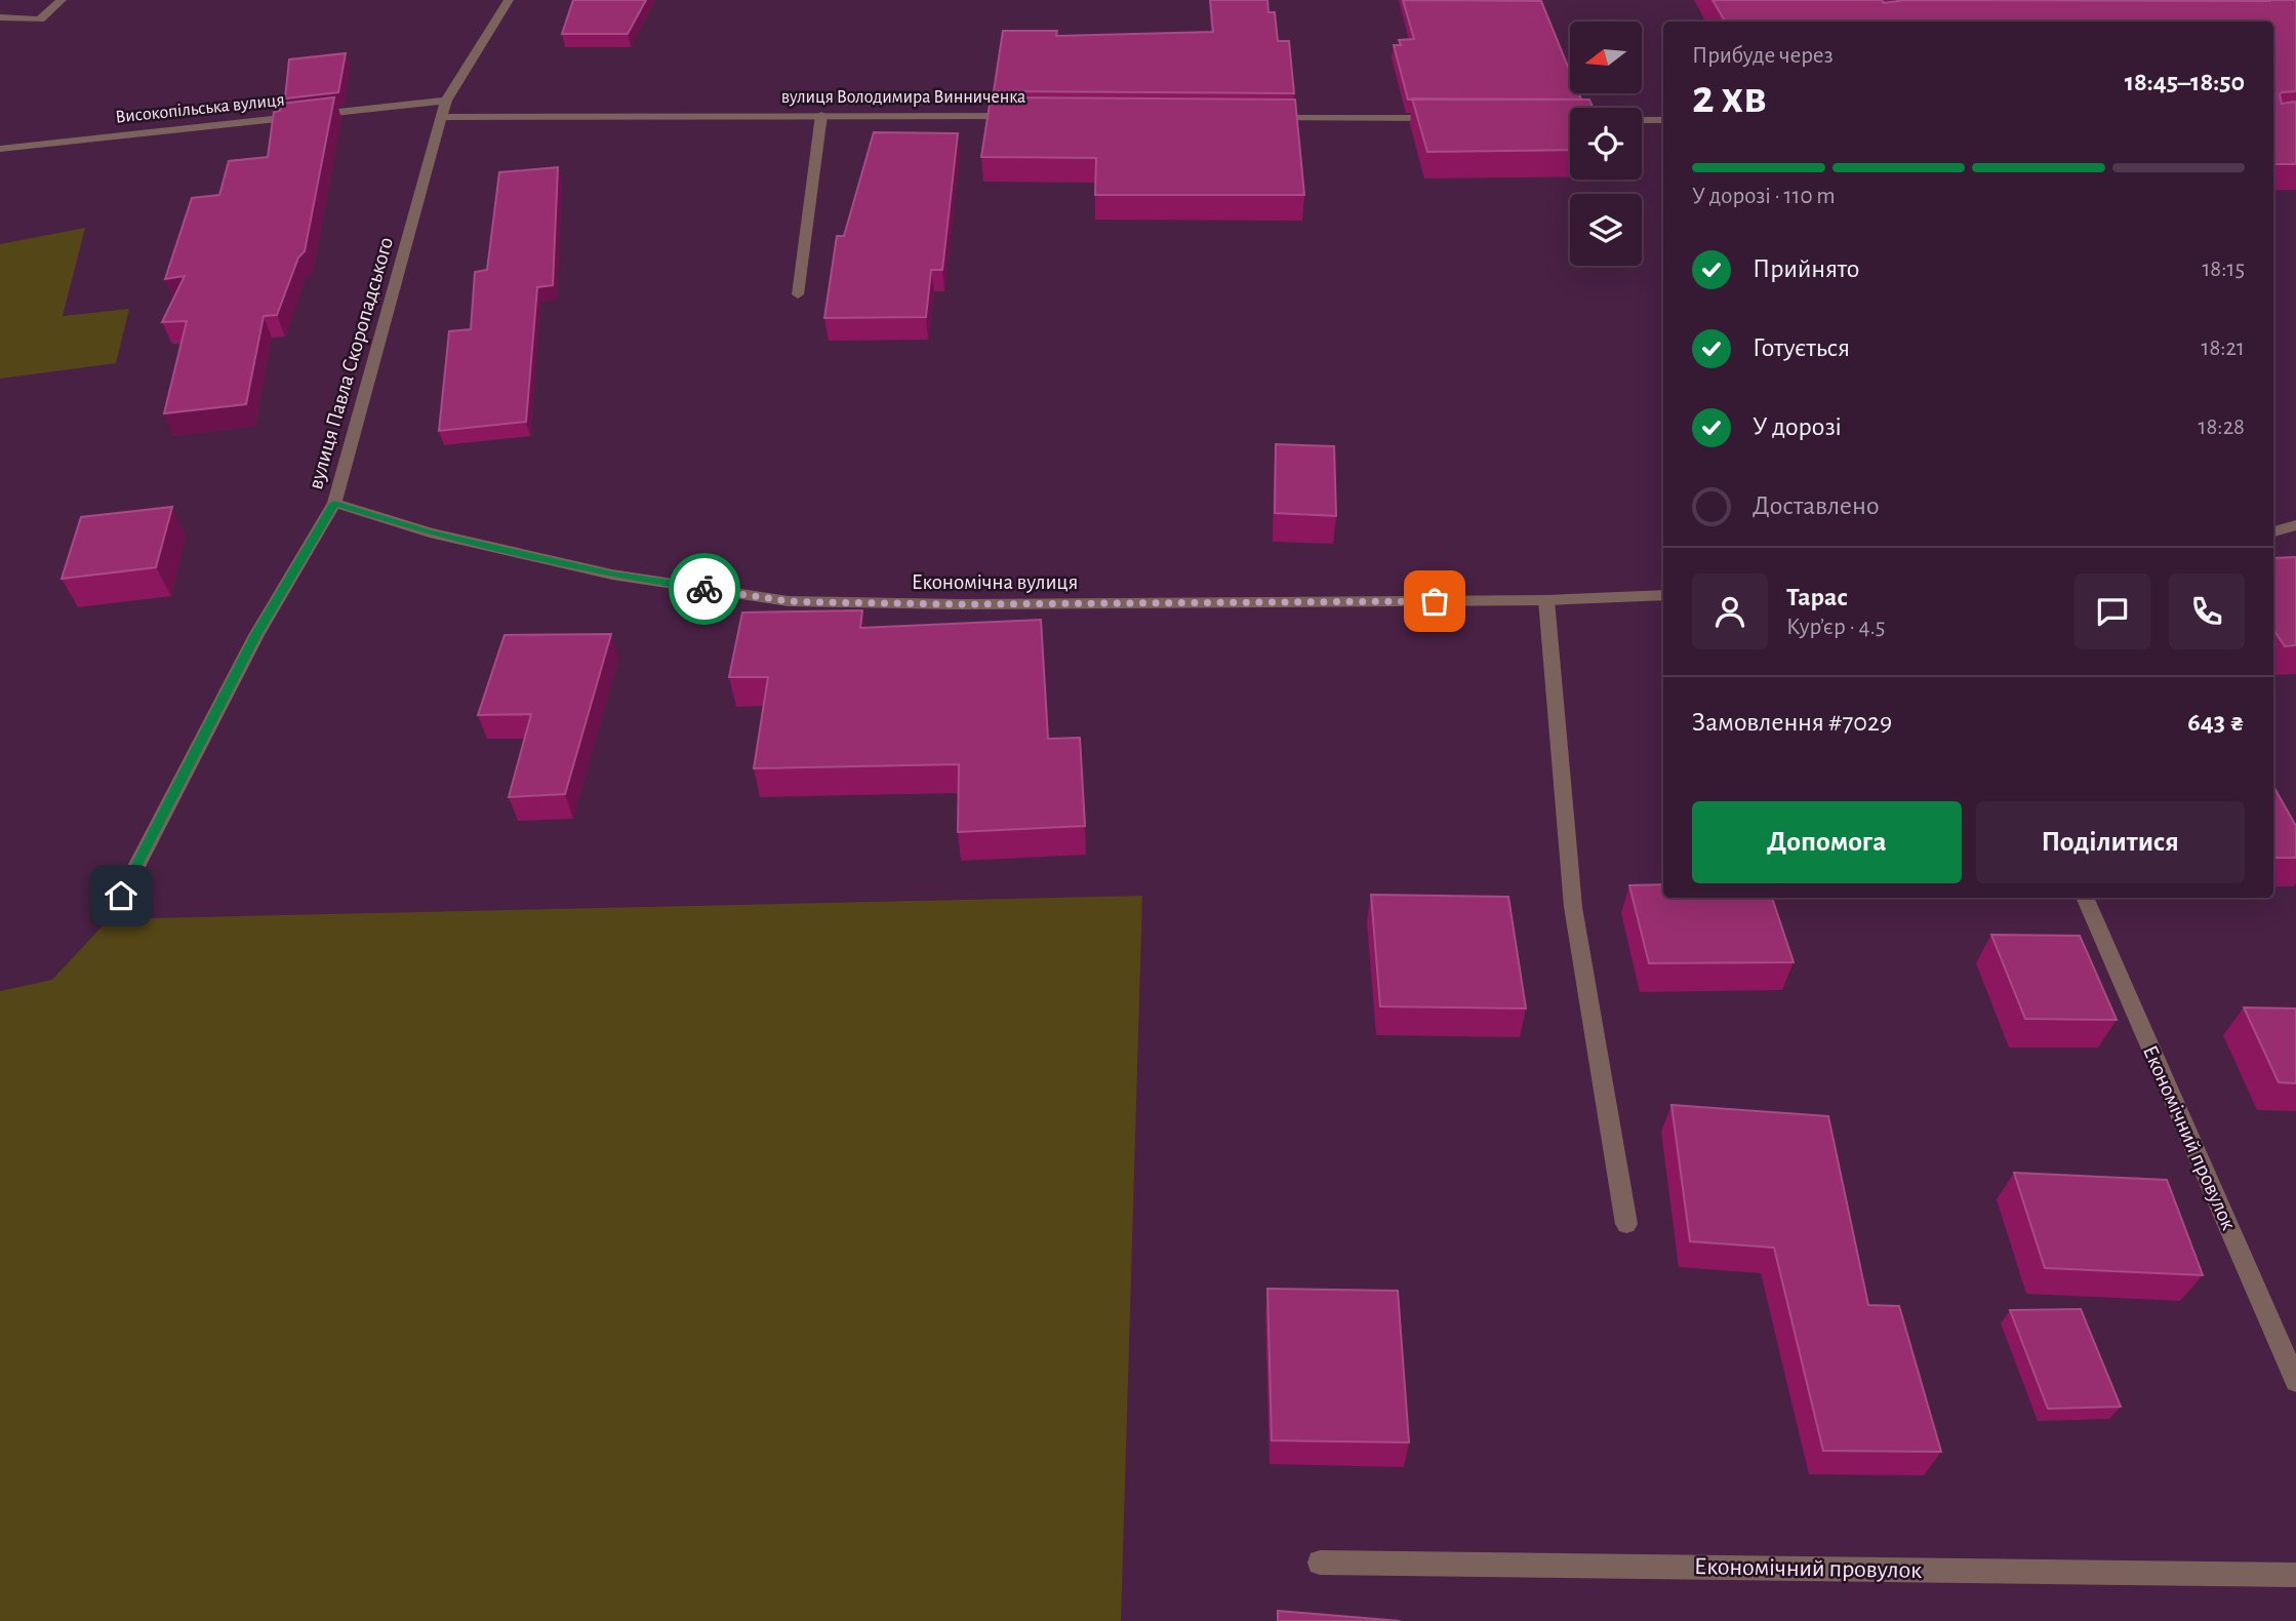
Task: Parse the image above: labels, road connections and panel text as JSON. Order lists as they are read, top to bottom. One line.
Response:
{"streets":{"street":["вулиця Володимира Винниченка","Високопільська вулиця","вулиця Павла Скоропадського","Економічна вулиця","Економічний провулок"]},"crossings":[["вулиця Володимира Винниченка","вулиця Павла Скоропадського"],["Високопільська вулиця","вулиця Павла Скоропадського"],["вулиця Павла Скоропадського","Економічна вулиця"]],"north":"left","page":{"heading":["2 хв","Прибуде через","18:45–18:50"],"panel":["Тарас","Кур’єр · 4.5","Замовлення #7029","643 ₴"],"bar":"У дорозі · 110 m","list":[["Прийнято","18:15"],["Готується","18:21"],["У дорозі","18:28"],"Доставлено"],"buttons":["Допомога","Поділитися"]}}
